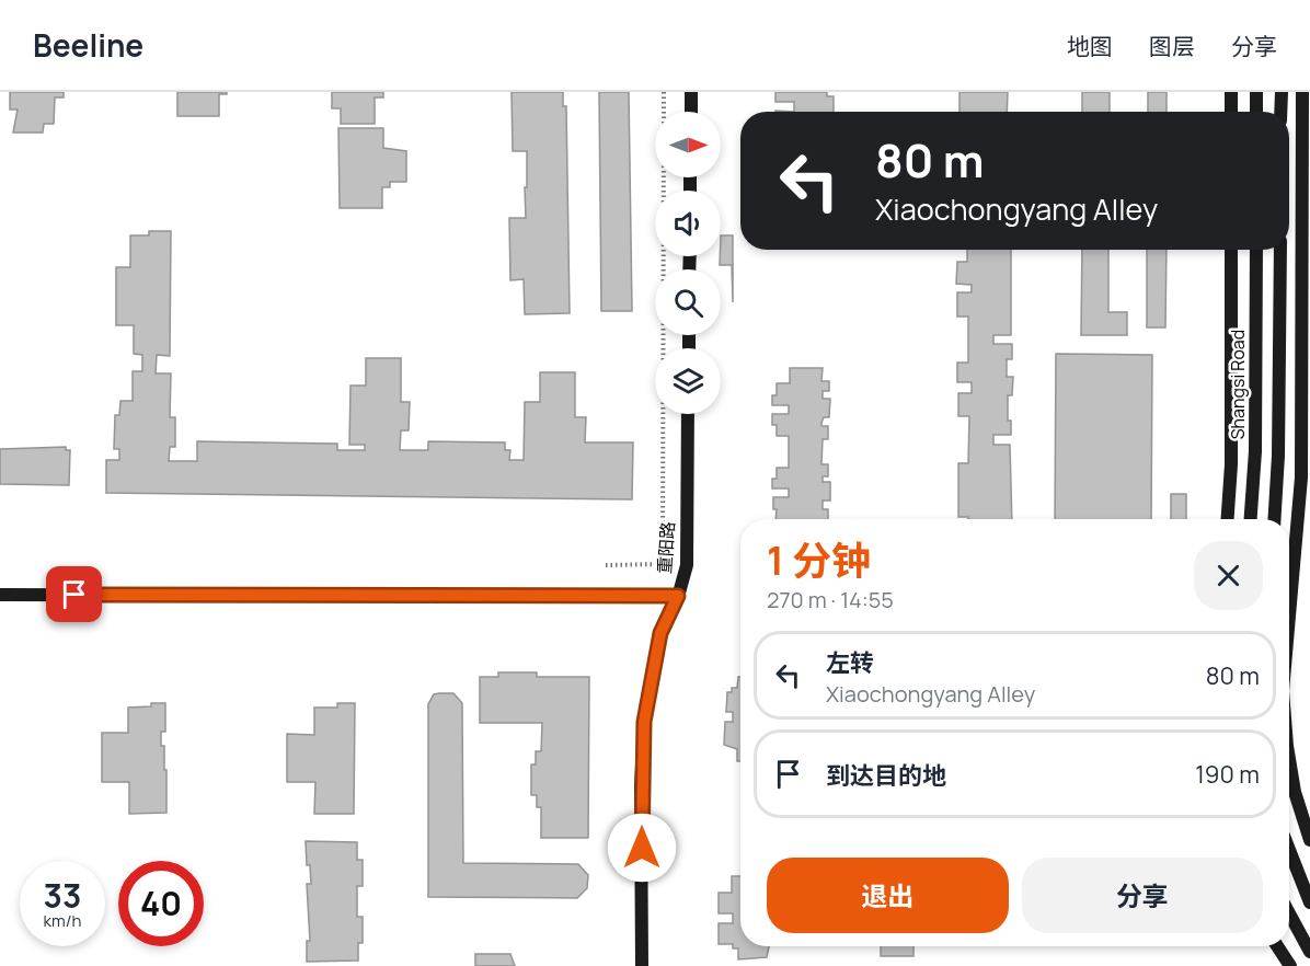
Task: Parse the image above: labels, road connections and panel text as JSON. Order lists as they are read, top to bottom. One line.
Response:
{"streets":{"street":["Shangsi Road","重阳路"]},"north":"right","page":{"header":"Beeline","nav":["地图","图层","分享"],"turn":["80 m","Xiaochongyang Alley"],"heading":["1 分钟","270 m · 14:55"],"list":[{"name":"左转","note":"Xiaochongyang Alley","value":"80 m"},{"name":"到达目的地","value":"190 m"}],"buttons":["退出","分享"],"speed":"33 km/h","limit":"40"}}
